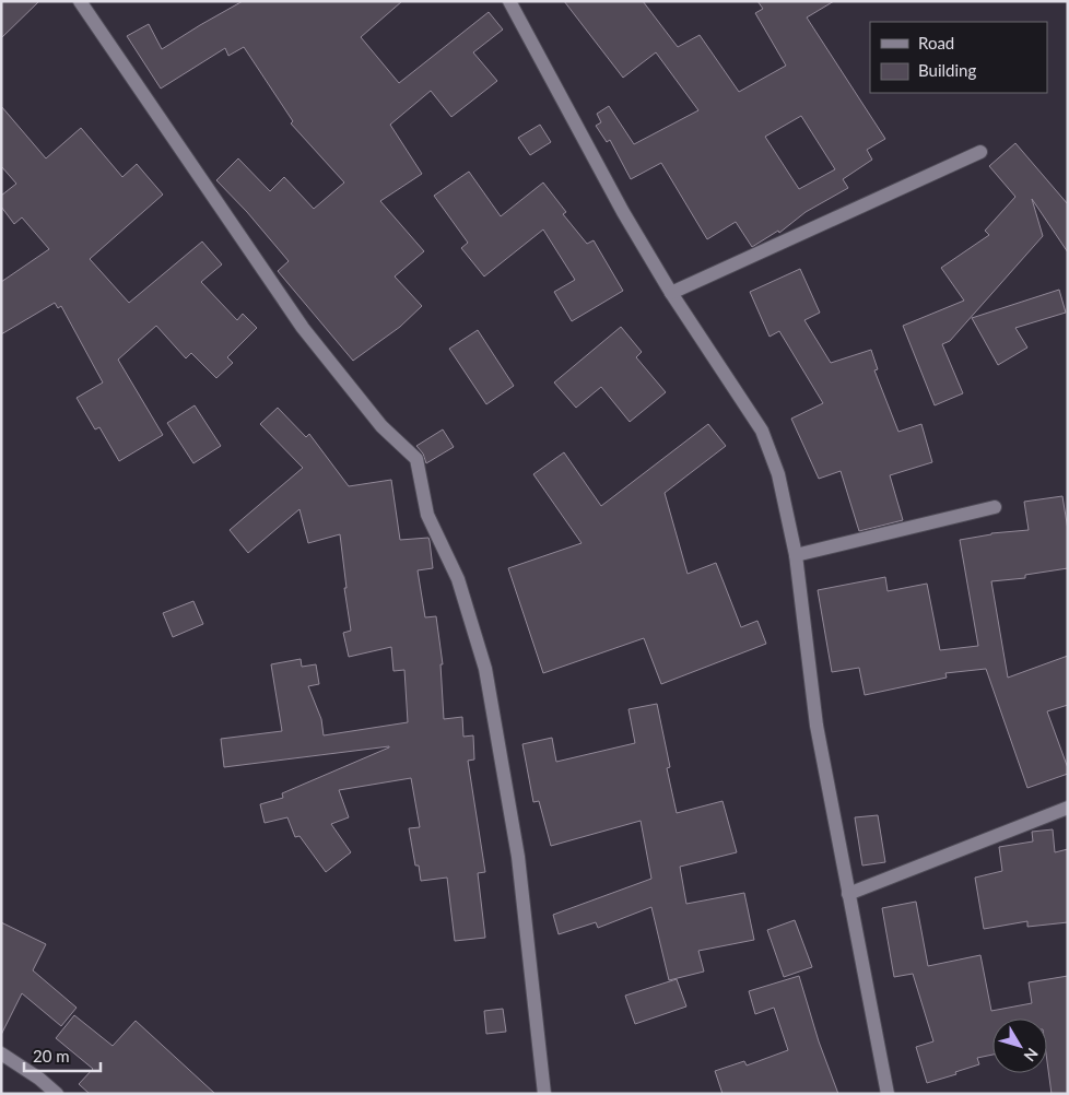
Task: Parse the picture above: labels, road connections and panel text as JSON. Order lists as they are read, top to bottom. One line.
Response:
{"legend":["Road","Building"],"scale_bar":"20 m","north":"bottom right"}
